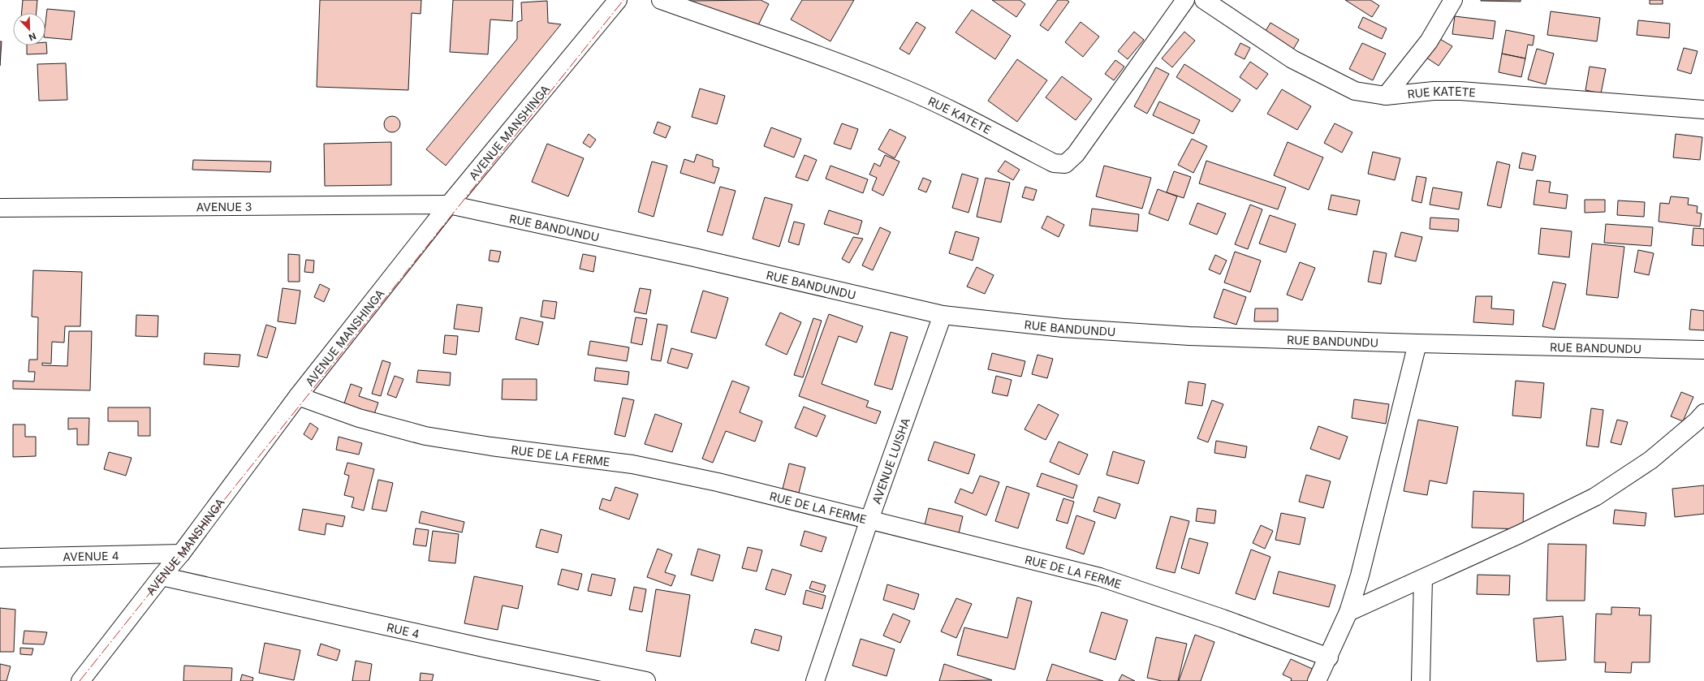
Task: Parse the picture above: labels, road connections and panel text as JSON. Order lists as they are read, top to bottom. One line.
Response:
{"streets":{"street":["RUE KATETE","AVENUE MANSHINGA","AVENUE 3","RUE BANDUNDU","RUE DE LA FERME","AVENUE LUISHA","AVENUE 4","RUE 4"]},"crossings":[["AVENUE MANSHINGA","AVENUE 3"],["AVENUE MANSHINGA","RUE BANDUNDU"],["AVENUE MANSHINGA","RUE DE LA FERME"],["AVENUE MANSHINGA","AVENUE 4"],["AVENUE MANSHINGA","RUE 4"],["AVENUE 3","RUE BANDUNDU"],["RUE BANDUNDU","AVENUE LUISHA"],["RUE DE LA FERME","AVENUE LUISHA"]],"north":"bottom right"}
